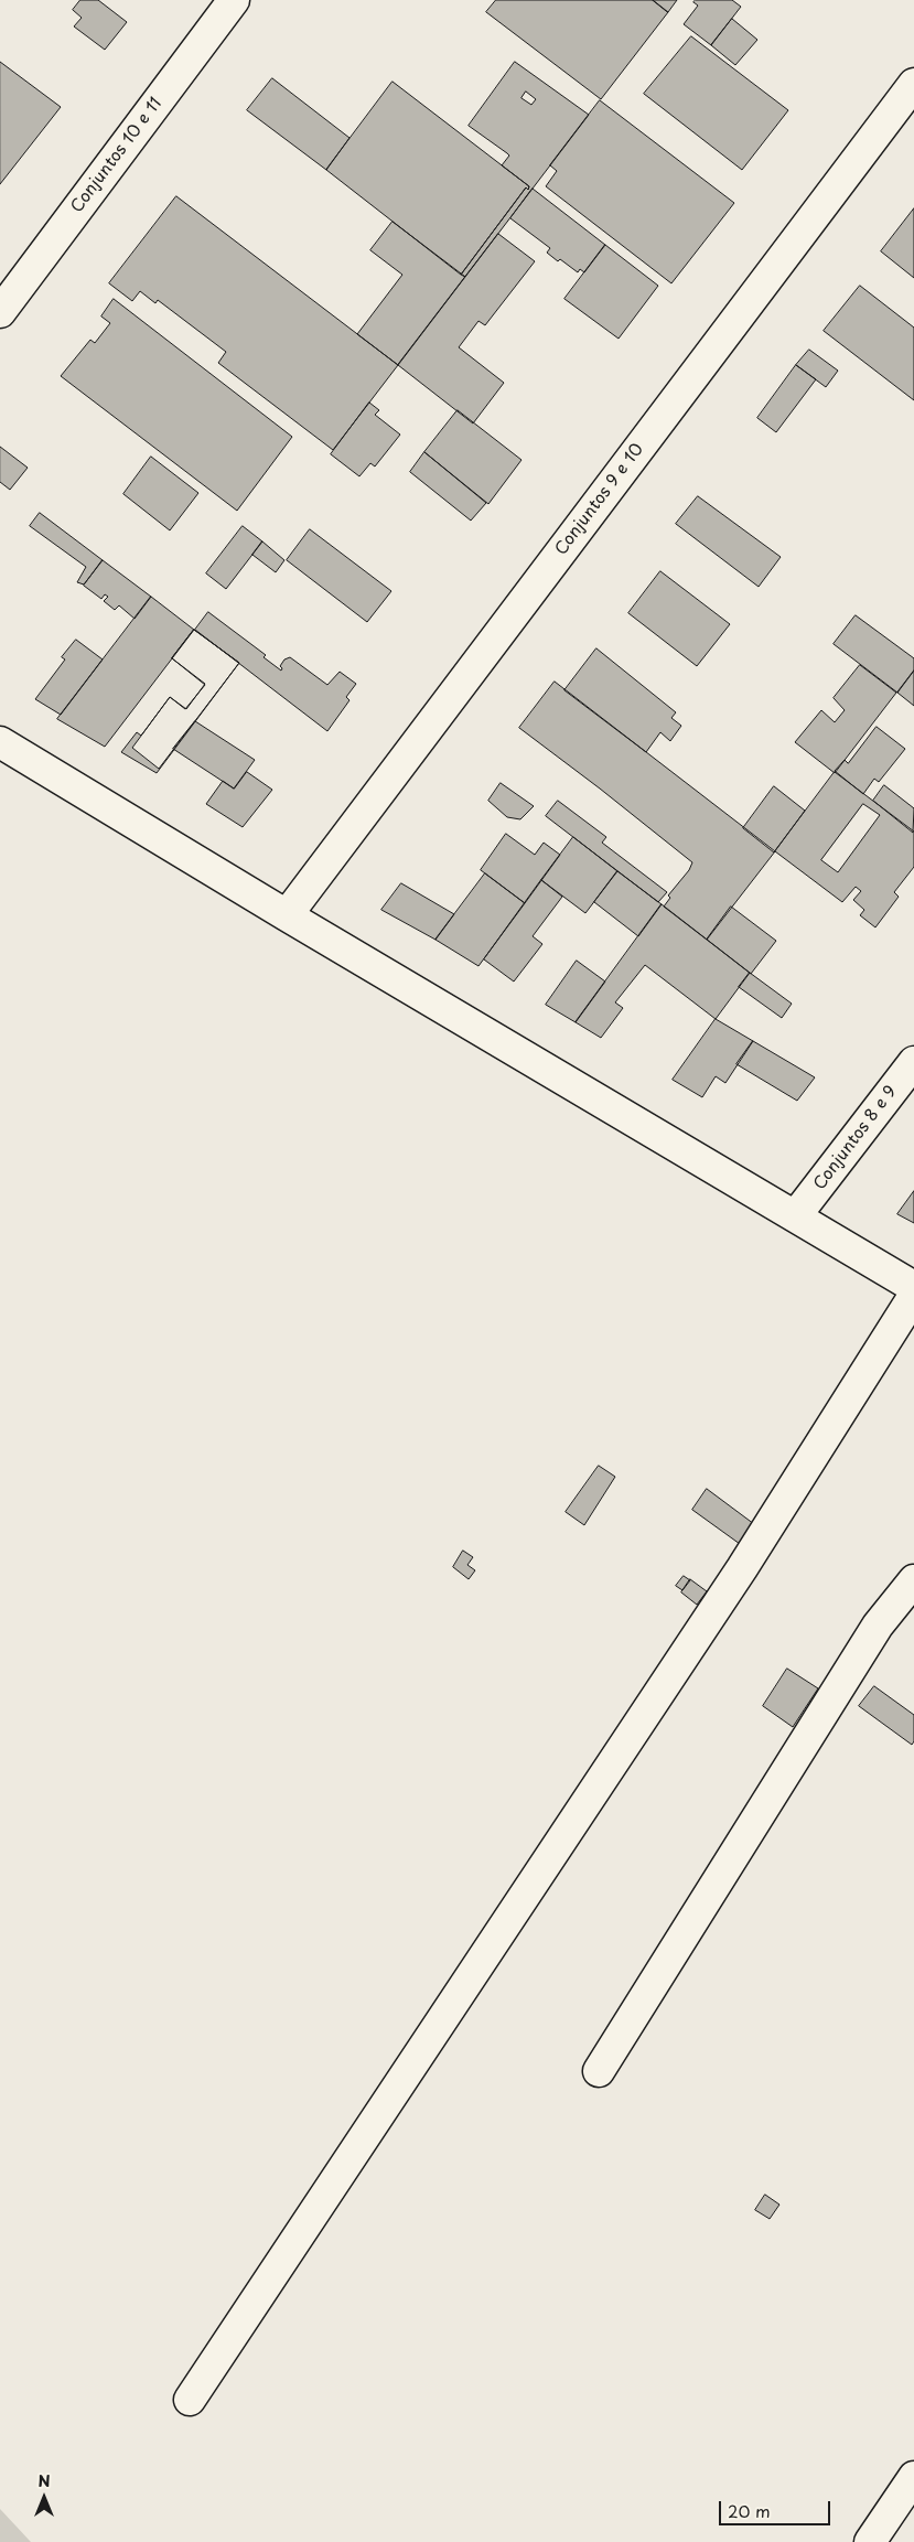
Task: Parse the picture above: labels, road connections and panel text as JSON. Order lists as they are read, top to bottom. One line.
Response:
{"streets":{"street":["Conjuntos 10 e 11","Conjuntos 9 e 10","Conjuntos 8 e 9"]},"scale_bar":"20 m","north":"top"}
